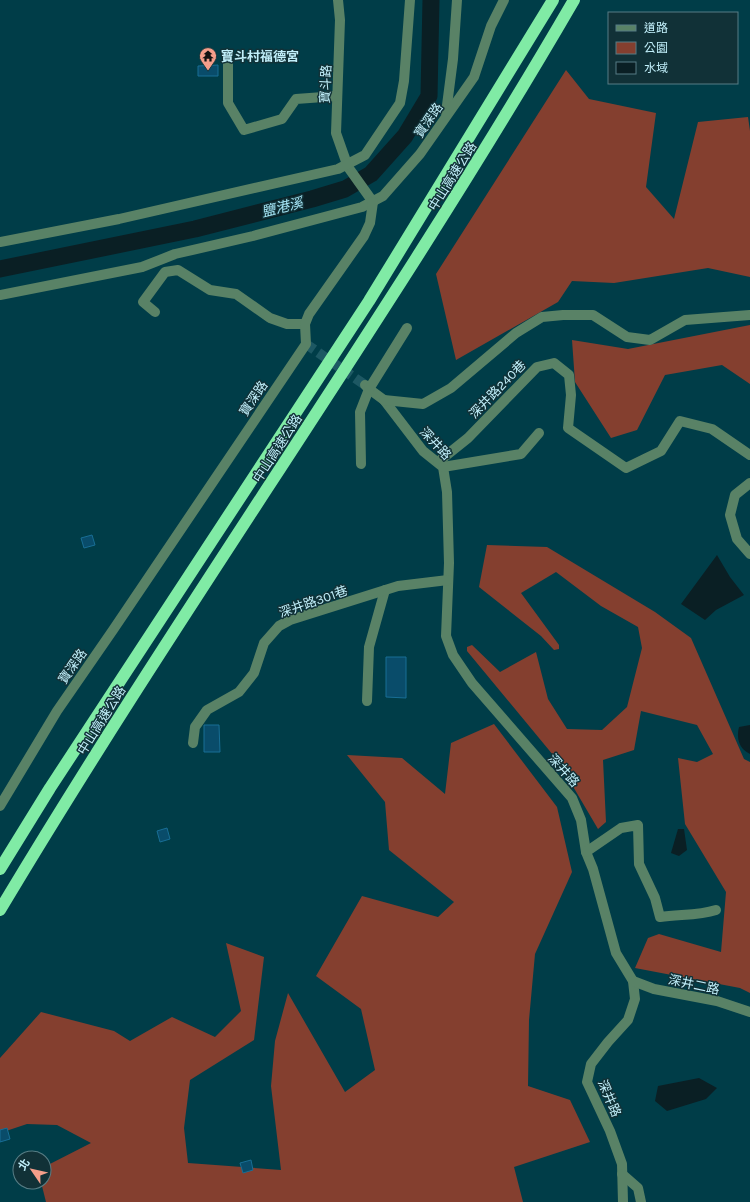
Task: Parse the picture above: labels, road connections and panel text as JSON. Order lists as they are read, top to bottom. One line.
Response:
{"streets":{"highway":["中山高速公路"],"street":["寶斗路","寶深路","深井路240巷","深井路","深井路301巷","深井二路"]},"crossings":[["寶斗路","寶深路"],["深井路240巷","深井路"],["深井路","深井路301巷"],["深井路","深井二路"]],"water":["鹽港溪"],"places":{"temple":["寶斗村福德宮"]},"legend":["道路","公園","水域"],"north":"top left"}
